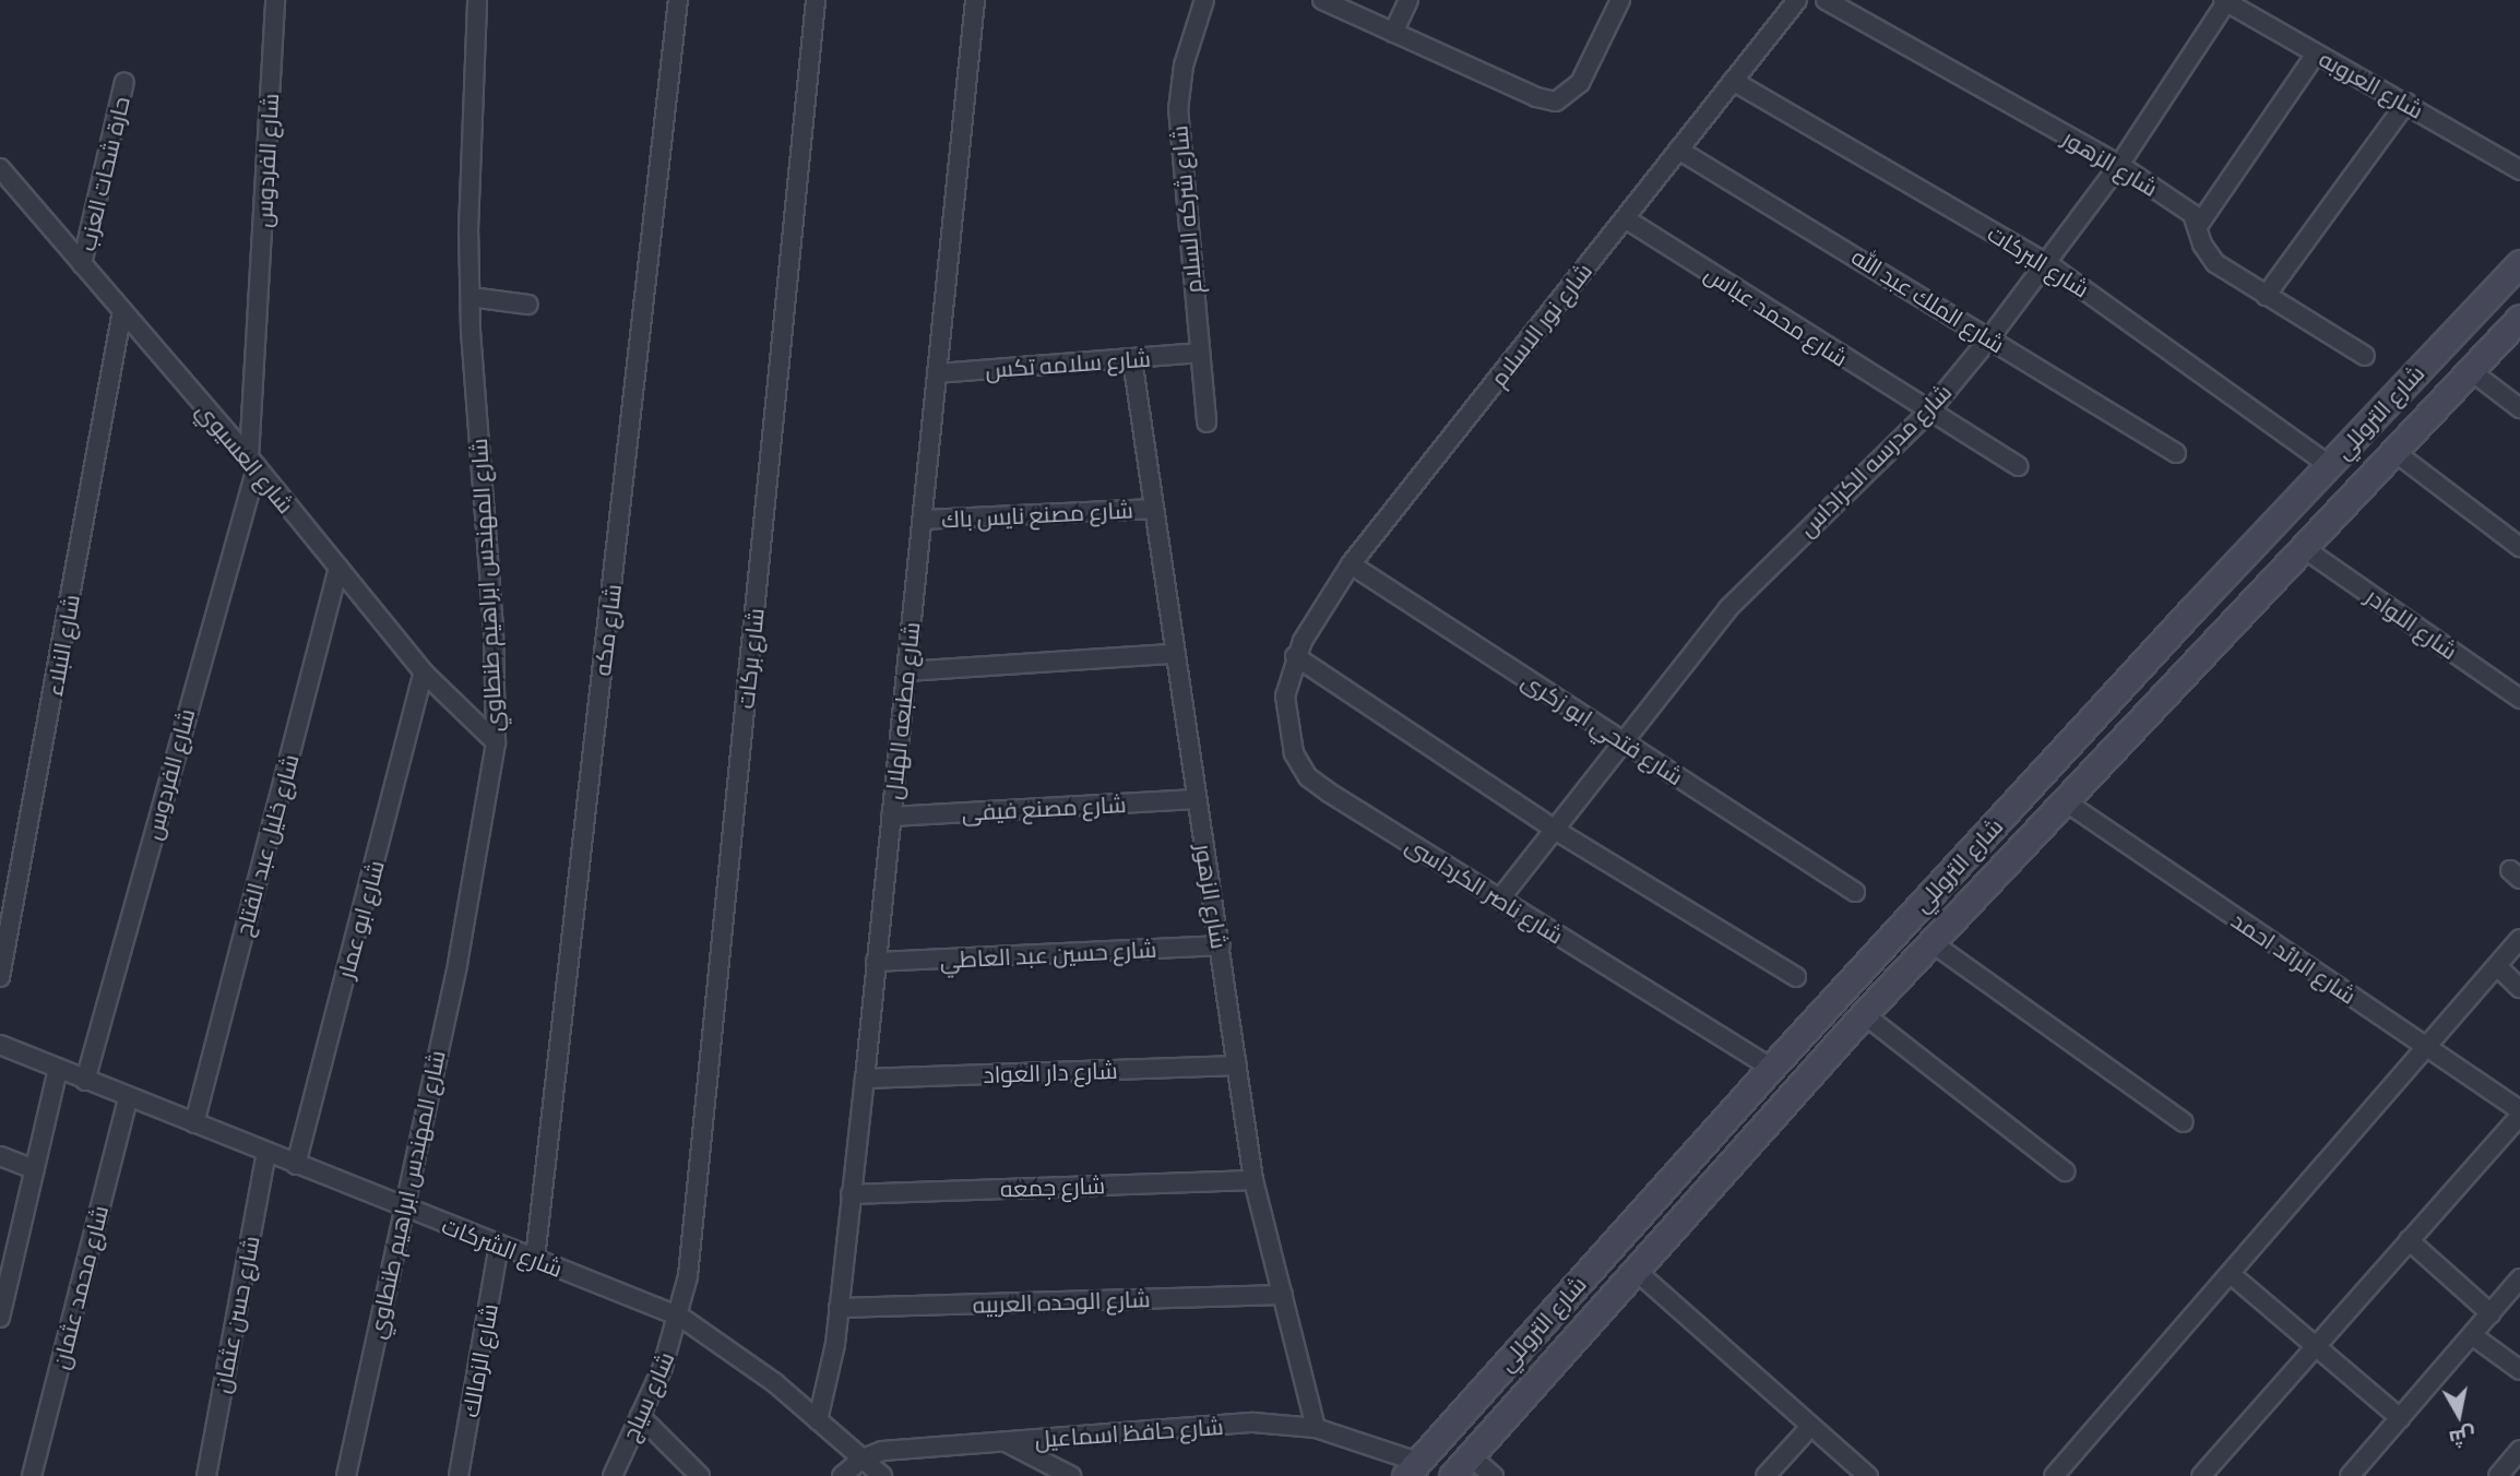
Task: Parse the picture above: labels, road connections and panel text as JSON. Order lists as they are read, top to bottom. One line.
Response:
{"streets":{"street":["شارع العروبه","شارع الفردوس","شارع الزهور","حارة شحات العزب","شارع شركه السلام","شارع البركات","شارع الملك عبد الله","شارع محمد عباس","شارع نور الاسلام","شارع سلامه تكس","شارع التروللي","شارع العسيوي","شارع مدرسه الكراداس","شارع مصنع نايس باك","شارع المهندس ابراهيم طنطاوي","شارع اللوادر","شارع مكه","شارع النبلاء","شارع بركات","شارع مطبعه الهلال","شارع فتحي ابو زكرى","شارع مصنع فيفى","شارع خليل عبد الفتاح","شارع ناصر الكرداسى","شارع ابو عمار","شارع حسين عبد العاطي","شارع الرائد احمد","شارع دار العواد","شارع جمعه","شارع الشركات","شارع محمد عثمان","شارع الوحده العربيه","شارع حسن عثمان","شارع الزمالك","شارع سياج","شارع حافظ اسماعيل"]},"crossings":[["شارع العروبه","شارع مدرسه الكراداس"],["شارع الفردوس","شارع العسيوي"],["شارع الفردوس","شارع الشركات"],["شارع الزهور","شارع سلامه تكس"],["شارع الزهور","شارع مدرسه الكراداس"],["شارع الزهور","شارع مصنع نايس باك"],["شارع الزهور","شارع مصنع فيفى"],["شارع الزهور","شارع حسين عبد العاطي"],["شارع الزهور","شارع دار العواد"],["شارع الزهور","شارع جمعه"],["شارع الزهور","شارع الوحده العربيه"],["شارع الزهور","شارع حافظ اسماعيل"],["حارة شحات العزب","شارع العسيوي"],["شارع شركه السلام","شارع سلامه تكس"],["شارع البركات","شارع نور الاسلام"],["شارع البركات","شارع التروللي"],["شارع البركات","شارع مدرسه الكراداس"],["شارع الملك عبد الله","شارع نور الاسلام"],["شارع الملك عبد الله","شارع مدرسه الكراداس"],["شارع محمد عباس","شارع نور الاسلام"],["شارع محمد عباس","شارع مدرسه الكراداس"],["شارع نور الاسلام","شارع فتحي ابو زكرى"],["شارع نور الاسلام","شارع ناصر الكرداسى"],["شارع سلامه تكس","شارع مطبعه الهلال"],["شارع التروللي","شارع اللوادر"],["شارع التروللي","شارع ناصر الكرداسى"],["شارع التروللي","شارع الرائد احمد"],["شارع التروللي","شارع حافظ اسماعيل"],["شارع العسيوي","شارع المهندس ابراهيم طنطاوي"],["شارع العسيوي","شارع النبلاء"],["شارع العسيوي","شارع خليل عبد الفتاح"],["شارع العسيوي","شارع ابو عمار"],["شارع مدرسه الكراداس","شارع فتحي ابو زكرى"],["شارع مدرسه الكراداس","شارع ناصر الكرداسى"],["شارع مصنع نايس باك","شارع مطبعه الهلال"],["شارع المهندس ابراهيم طنطاوي","شارع الشركات"],["شارع مكه","شارع الشركات"],["شارع بركات","شارع الشركات"],["شارع بركات","شارع سياج"],["شارع مطبعه الهلال","شارع مصنع فيفى"],["شارع مطبعه الهلال","شارع حسين عبد العاطي"],["شارع مطبعه الهلال","شارع دار العواد"],["شارع مطبعه الهلال","شارع جمعه"],["شارع مطبعه الهلال","شارع الشركات"],["شارع مطبعه الهلال","شارع الوحده العربيه"],["شارع خليل عبد الفتاح","شارع الشركات"],["شارع ابو عمار","شارع الشركات"],["شارع الشركات","شارع محمد عثمان"],["شارع الشركات","شارع حسن عثمان"],["شارع الشركات","شارع الزمالك"],["شارع الشركات","شارع سياج"],["شارع الشركات","شارع حافظ اسماعيل"]],"north":"bottom"}
